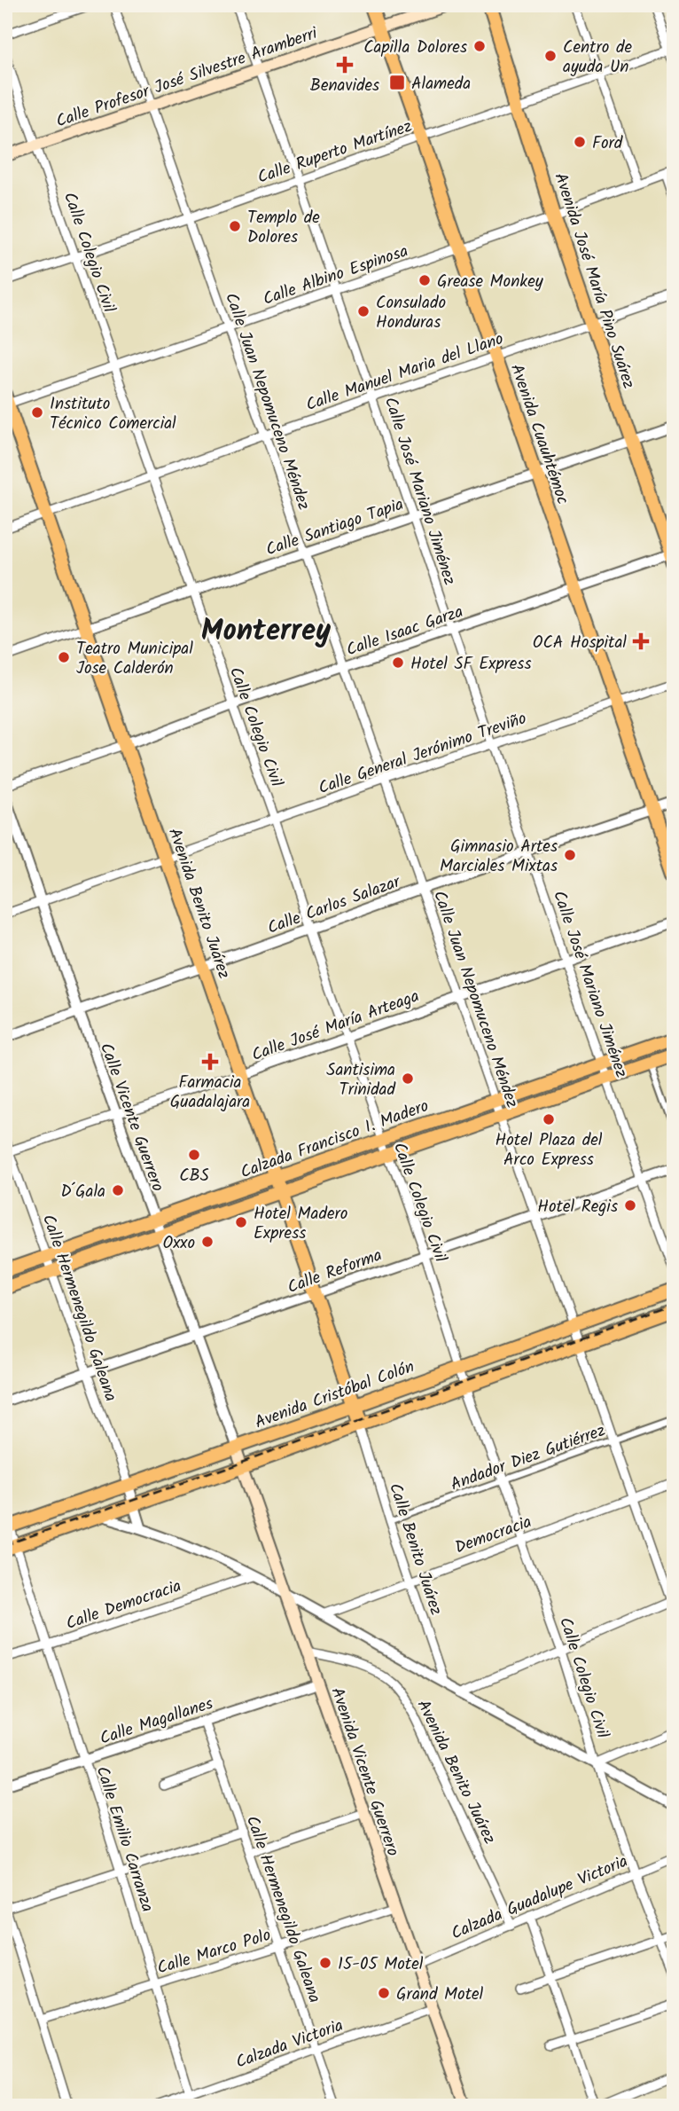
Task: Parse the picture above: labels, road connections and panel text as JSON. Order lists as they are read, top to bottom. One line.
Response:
{"streets":{"main road":["Calle Profesor José Silvestre Aramberri","Avenida José María Pino Suárez","Avenida Cuauhtémoc","Avenida Benito Juárez","Calzada Francisco I. Madero","Avenida Cristóbal Colón","Avenida Vicente Guerrero"],"street":["Calle Ruperto Martínez","Calle Colegio Civil","Calle Albino Espinosa","Calle Manuel Maria del Llano","Calle Juan Nepomuceno Méndez","Calle José Mariano Jiménez","Calle Santiago Tapia","Calle Isaac Garza","Calle General Jerónimo Treviño","Calle Carlos Salazar","Calle José María Arteaga","Calle Vicente Guerrero","Calle Reforma","Calle Hermenegildo Galeana","Andador Diez Gutiérrez","Democracia","Calle Benito Juárez","Calle Democracia","Calle Magallanes","Calle Emilio Carranza","Calzada Guadalupe Victoria","Calle Marco Polo","Calzada Victoria"]},"crossings":[["Calle Profesor José Silvestre Aramberri","Calle Colegio Civil"],["Calle Profesor José Silvestre Aramberri","Calle Juan Nepomuceno Méndez"],["Calle Profesor José Silvestre Aramberri","Avenida Cuauhtémoc"],["Calle Profesor José Silvestre Aramberri","Calle José Mariano Jiménez"],["Calle Ruperto Martínez","Calle Colegio Civil"],["Calle Ruperto Martínez","Avenida José María Pino Suárez"],["Calle Ruperto Martínez","Calle Juan Nepomuceno Méndez"],["Calle Ruperto Martínez","Avenida Cuauhtémoc"],["Calle Ruperto Martínez","Calle José Mariano Jiménez"],["Calle Colegio Civil","Calle Albino Espinosa"],["Calle Colegio Civil","Calle Manuel Maria del Llano"],["Calle Colegio Civil","Calle Santiago Tapia"],["Calle Colegio Civil","Calle Isaac Garza"],["Calle Colegio Civil","Calle General Jerónimo Treviño"],["Calle Colegio Civil","Calle Carlos Salazar"],["Calle Colegio Civil","Calle José María Arteaga"],["Calle Colegio Civil","Calzada Francisco I. Madero"],["Calle Colegio Civil","Calle Reforma"],["Calle Colegio Civil","Avenida Cristóbal Colón"],["Calle Colegio Civil","Andador Diez Gutiérrez"],["Calle Colegio Civil","Democracia"],["Calle Colegio Civil","Calzada Guadalupe Victoria"],["Calle Albino Espinosa","Avenida José María Pino Suárez"],["Calle Albino Espinosa","Calle Juan Nepomuceno Méndez"],["Calle Albino Espinosa","Avenida Cuauhtémoc"],["Calle Albino Espinosa","Calle José Mariano Jiménez"],["Calle Albino Espinosa","Avenida Benito Juárez"],["Avenida José María Pino Suárez","Calle Manuel Maria del Llano"],["Avenida José María Pino Suárez","Calle Santiago Tapia"],["Avenida José María Pino Suárez","Calle Isaac Garza"],["Calle Manuel Maria del Llano","Calle Juan Nepomuceno Méndez"],["Calle Manuel Maria del Llano","Avenida Cuauhtémoc"],["Calle Manuel Maria del Llano","Calle José Mariano Jiménez"],["Calle Manuel Maria del Llano","Avenida Benito Juárez"],["Calle Juan Nepomuceno Méndez","Calle Santiago Tapia"],["Calle Juan Nepomuceno Méndez","Calle Isaac Garza"],["Calle Juan Nepomuceno Méndez","Calle General Jerónimo Treviño"],["Calle Juan Nepomuceno Méndez","Calle Carlos Salazar"],["Calle Juan Nepomuceno Méndez","Calle José María Arteaga"],["Calle Juan Nepomuceno Méndez","Calzada Francisco I. Madero"],["Calle Juan Nepomuceno Méndez","Calle Reforma"],["Calle Juan Nepomuceno Méndez","Avenida Cristóbal Colón"],["Calle Juan Nepomuceno Méndez","Andador Diez Gutiérrez"],["Calle Juan Nepomuceno Méndez","Democracia"],["Avenida Cuauhtémoc","Calle Santiago Tapia"],["Avenida Cuauhtémoc","Calle Isaac Garza"],["Avenida Cuauhtémoc","Calle General Jerónimo Treviño"],["Avenida Cuauhtémoc","Calle Carlos Salazar"],["Calle José Mariano Jiménez","Calle Santiago Tapia"],["Calle José Mariano Jiménez","Calle Isaac Garza"],["Calle José Mariano Jiménez","Calle General Jerónimo Treviño"],["Calle José Mariano Jiménez","Calle Carlos Salazar"],["Calle José Mariano Jiménez","Calle José María Arteaga"],["Calle José Mariano Jiménez","Calzada Francisco I. Madero"],["Calle José Mariano Jiménez","Calle Reforma"],["Calle Santiago Tapia","Avenida Benito Juárez"],["Calle Isaac Garza","Avenida Benito Juárez"],["Calle General Jerónimo Treviño","Avenida Benito Juárez"],["Calle General Jerónimo Treviño","Calle Vicente Guerrero"],["Avenida Benito Juárez","Calle Carlos Salazar"],["Avenida Benito Juárez","Calle José María Arteaga"],["Avenida Benito Juárez","Calzada Francisco I. Madero"],["Avenida Benito Juárez","Calle Reforma"],["Avenida Benito Juárez","Avenida Cristóbal Colón"],["Avenida Benito Juárez","Calle Benito Juárez"],["Avenida Benito Juárez","Avenida Vicente Guerrero"],["Avenida Benito Juárez","Calzada Guadalupe Victoria"],["Calle Carlos Salazar","Calle Vicente Guerrero"],["Calle José María Arteaga","Calle Vicente Guerrero"],["Calle José María Arteaga","Calle Hermenegildo Galeana"],["Calle Vicente Guerrero","Calzada Francisco I. Madero"],["Calle Vicente Guerrero","Calle Reforma"],["Calle Vicente Guerrero","Avenida Cristóbal Colón"],["Calle Vicente Guerrero","Avenida Vicente Guerrero"],["Calzada Francisco I. Madero","Calle Hermenegildo Galeana"],["Calle Reforma","Calle Hermenegildo Galeana"],["Calle Hermenegildo Galeana","Avenida Cristóbal Colón"],["Calle Hermenegildo Galeana","Calle Magallanes"],["Calle Hermenegildo Galeana","Calle Marco Polo"],["Calle Hermenegildo Galeana","Calzada Victoria"],["Avenida Cristóbal Colón","Avenida Vicente Guerrero"],["Avenida Cristóbal Colón","Calle Emilio Carranza"],["Andador Diez Gutiérrez","Calle Benito Juárez"],["Democracia","Calle Benito Juárez"],["Calle Democracia","Calle Emilio Carranza"],["Calle Magallanes","Avenida Vicente Guerrero"],["Calle Magallanes","Calle Emilio Carranza"],["Avenida Vicente Guerrero","Calzada Guadalupe Victoria"],["Avenida Vicente Guerrero","Calle Marco Polo"],["Avenida Vicente Guerrero","Calzada Victoria"],["Calle Emilio Carranza","Calle Marco Polo"],["Calle Emilio Carranza","Calzada Victoria"]],"districts":["Monterrey"],"places":{"other":["Capilla Dolores","Centro de ayuda Un","Ford","Templo de Dolores","Grease Monkey","Consulado Honduras","Instituto Técnico Comercial","Teatro Municipal Jose Calderón","Hotel SF Express","Gimnasio Artes Marciales Mixtas","Santisima Trinidad","Hotel Plaza del Arco Express","CBS","D´Gala","Hotel Regis","Hotel Madero Express","Oxxo","15-05 Motel","Grand Motel"],"health":["Benavides","OCA Hospital","Farmacia Guadalajara"],"transit":["Alameda"]}}
